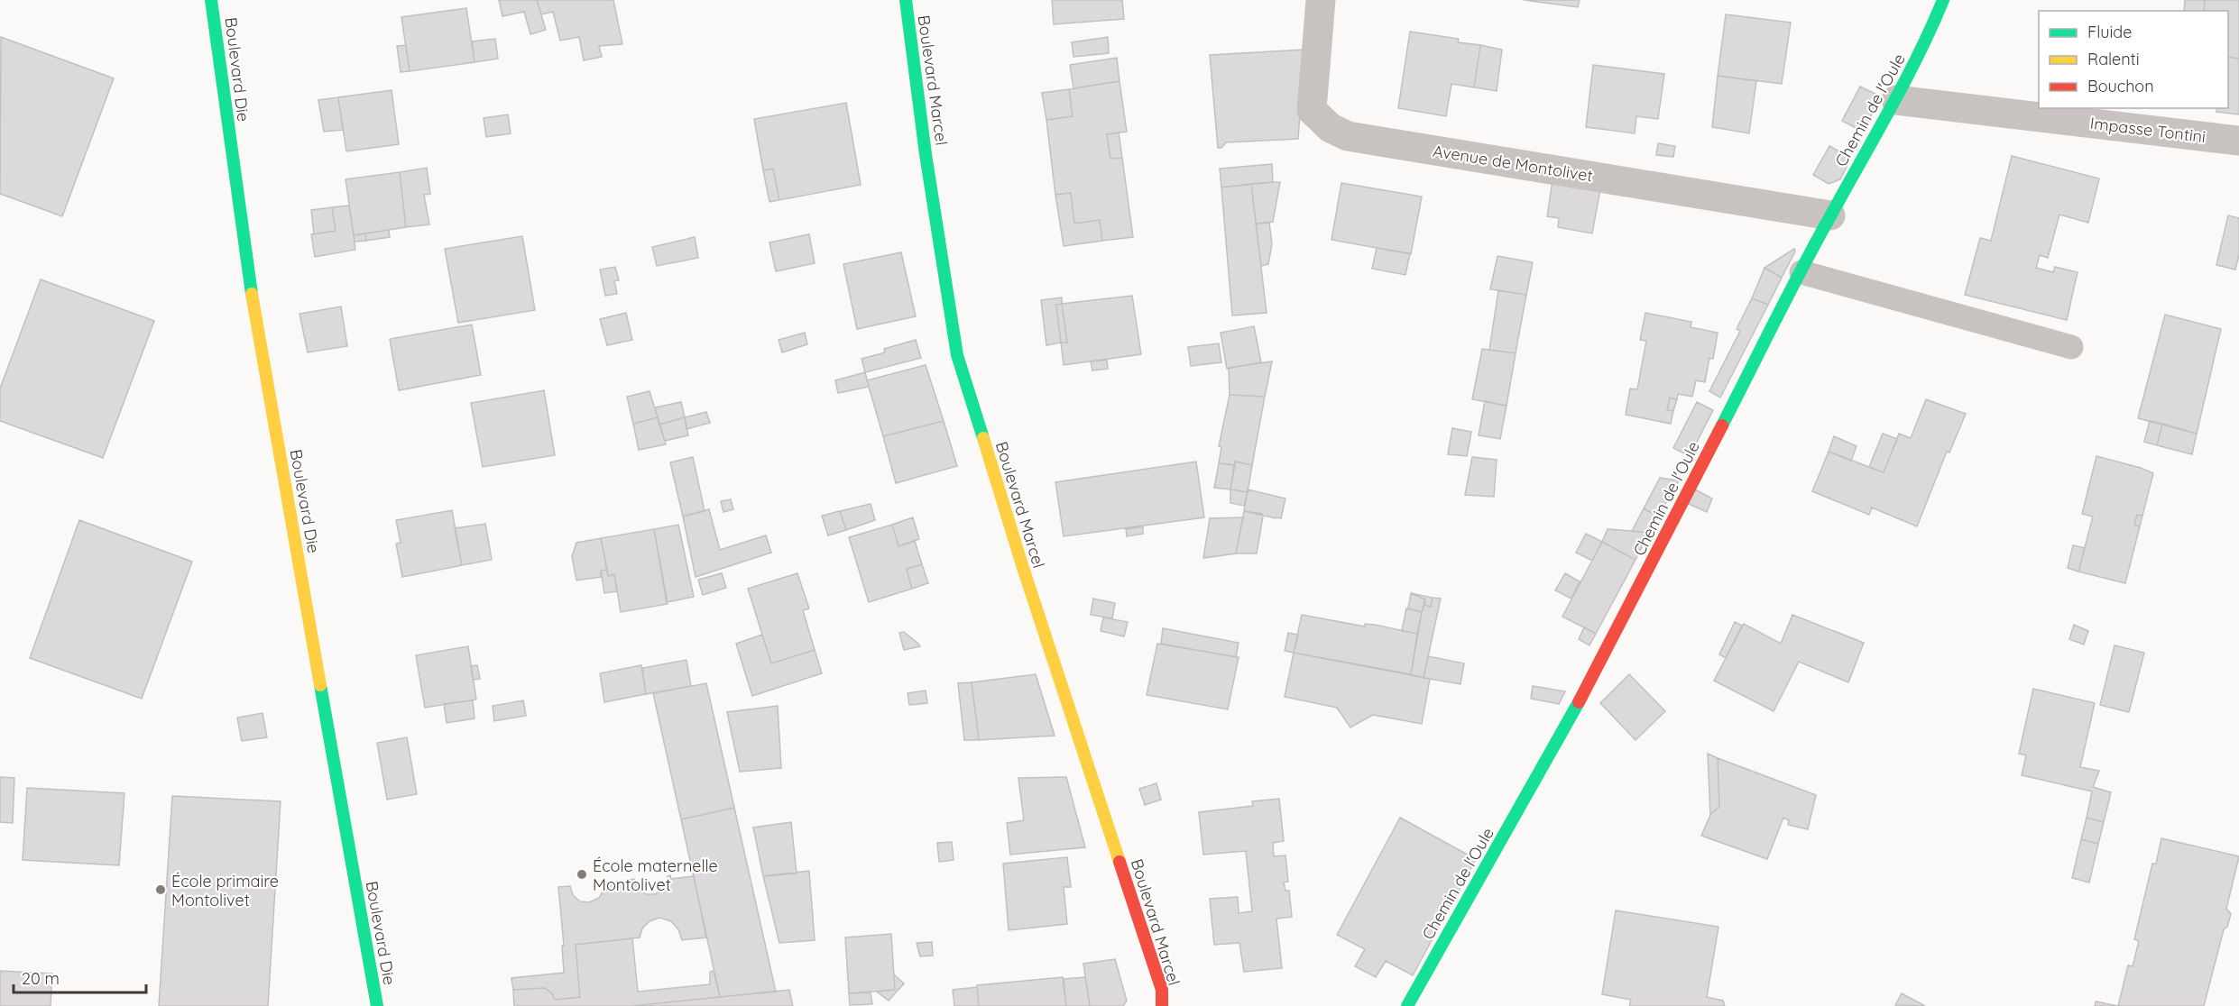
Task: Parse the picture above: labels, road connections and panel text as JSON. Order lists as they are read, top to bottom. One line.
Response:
{"streets":{"street":["Boulevard Die","Boulevard Marcel","Chemin de l'Oule","Impasse Tontini","Avenue de Montolivet"]},"crossings":[["Chemin de l'Oule","Impasse Tontini"],["Chemin de l'Oule","Avenue de Montolivet"]],"places":["École maternelle Montolivet","École primaire Montolivet"],"legend":["Fluide","Ralenti","Bouchon"],"scale_bar":"20 m"}
